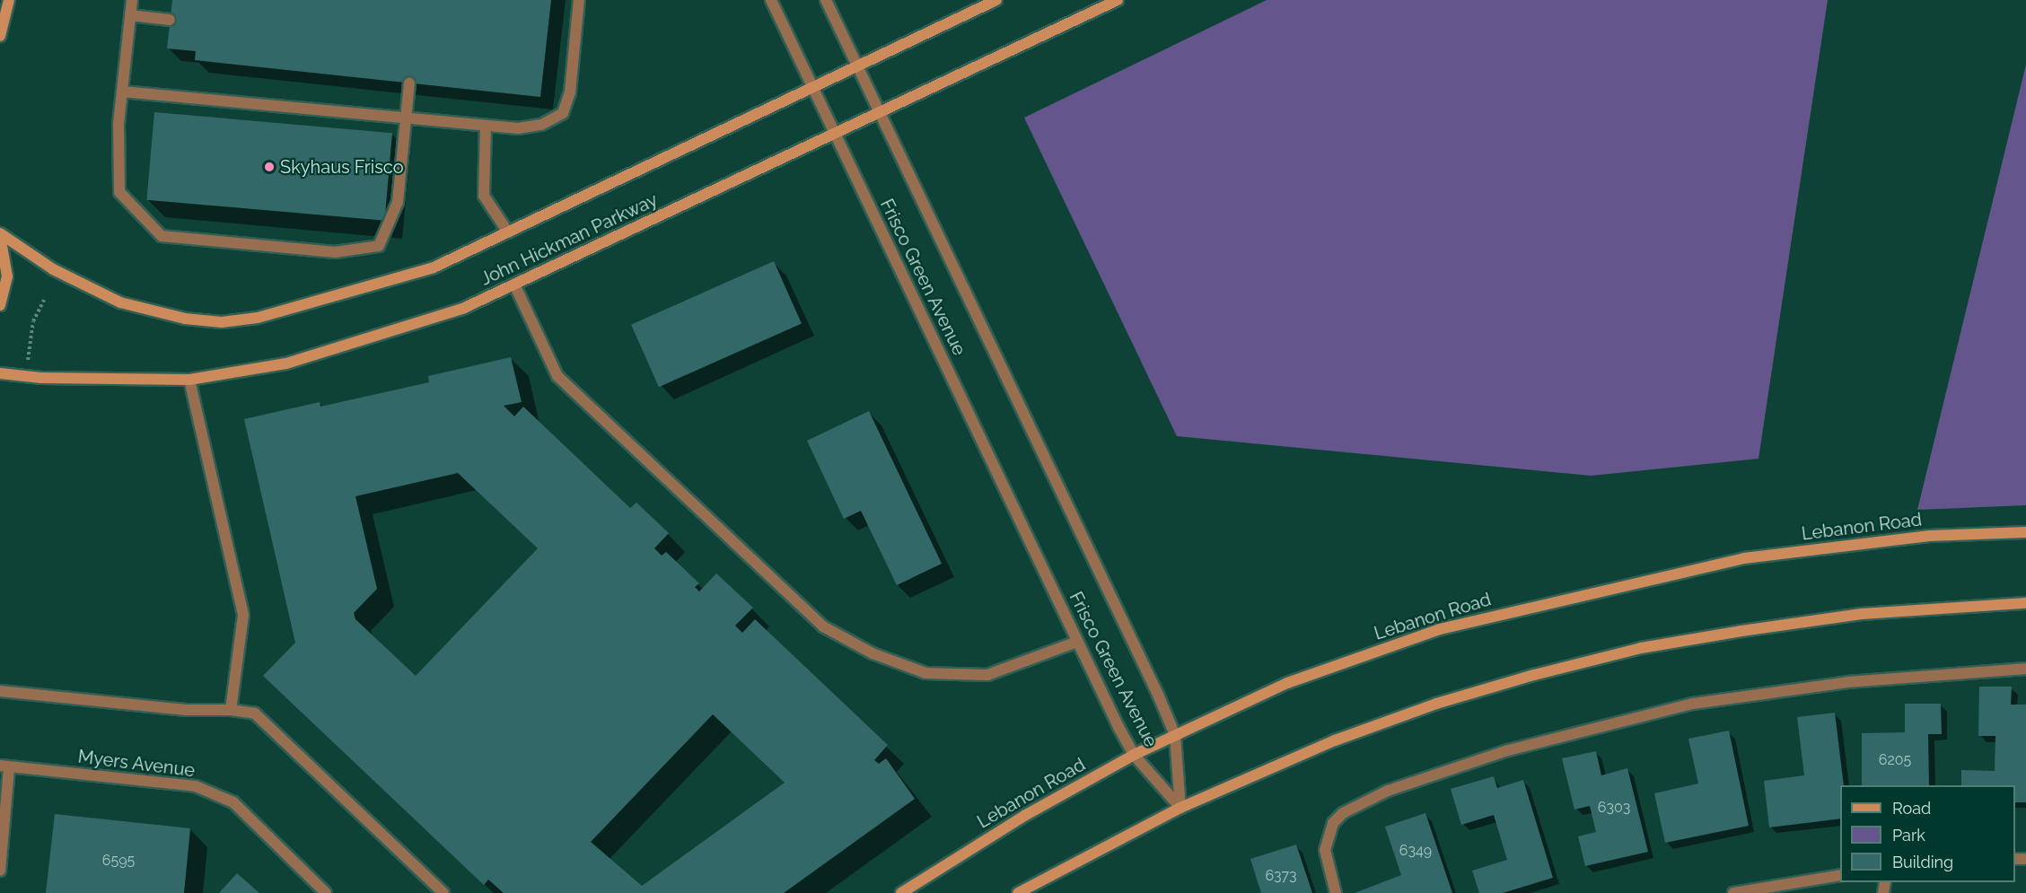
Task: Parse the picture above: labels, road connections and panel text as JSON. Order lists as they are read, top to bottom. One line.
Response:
{"streets":{"street":["John Hickman Parkway","Frisco Green Avenue","Lebanon Road","Myers Avenue"]},"crossings":[["John Hickman Parkway","Frisco Green Avenue"],["Frisco Green Avenue","Lebanon Road"]],"places":["Skyhaus Frisco"],"house_numbers":["6205","6303","6349","6595","6373"],"legend":["Road","Park","Building"]}
